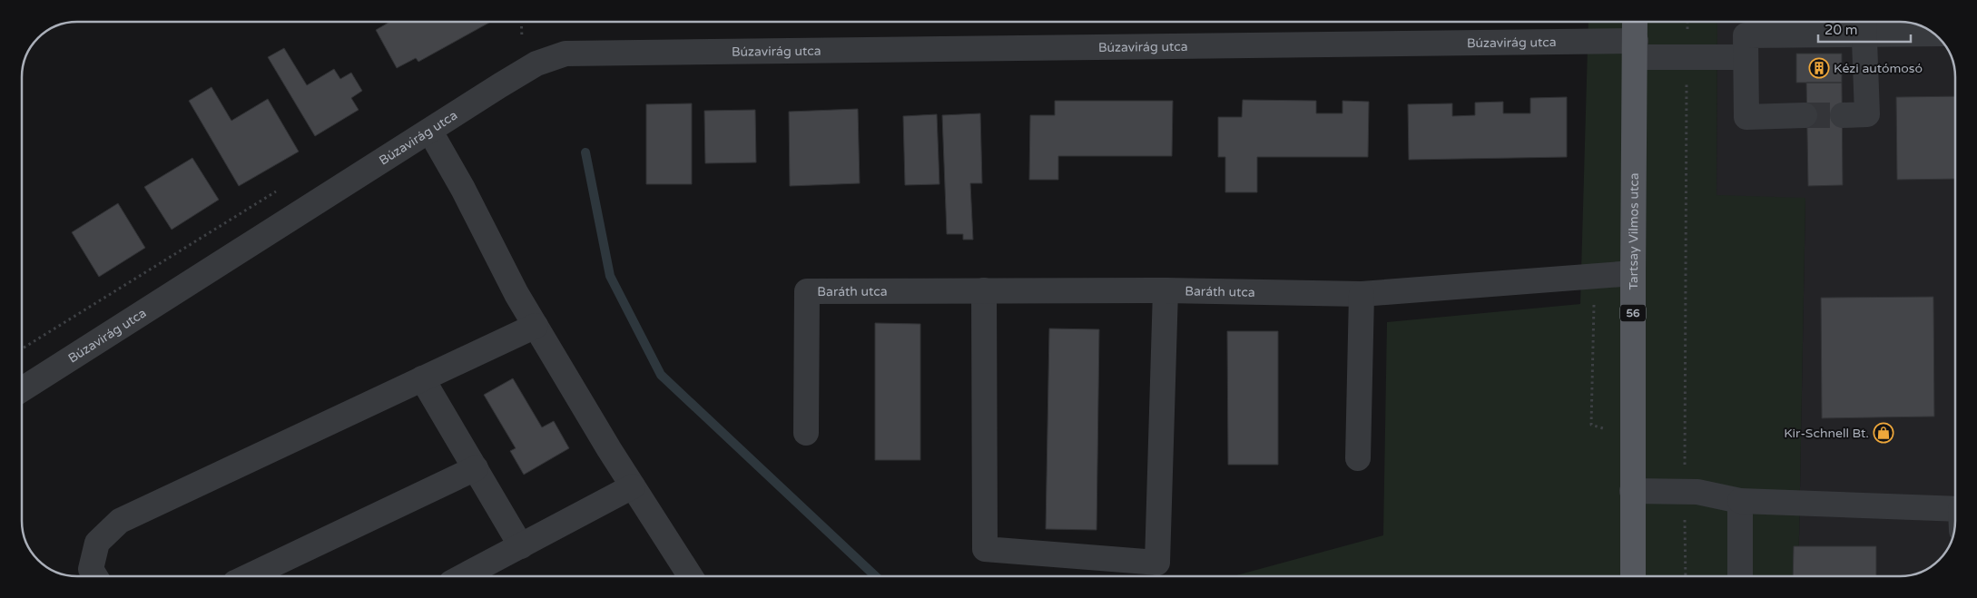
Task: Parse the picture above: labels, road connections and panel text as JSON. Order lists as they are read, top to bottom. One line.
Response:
{"streets":{"main road":["Tartsay Vilmos utca","56"],"street":["Búzavirág utca","Baráth utca"]},"crossings":[["Búzavirág utca","Tartsay Vilmos utca"],["Tartsay Vilmos utca","Baráth utca"]],"places":{"building":["Kézi autómosó"],"shop":["Kir-Schnell Bt."]},"scale_bar":"20 m"}
